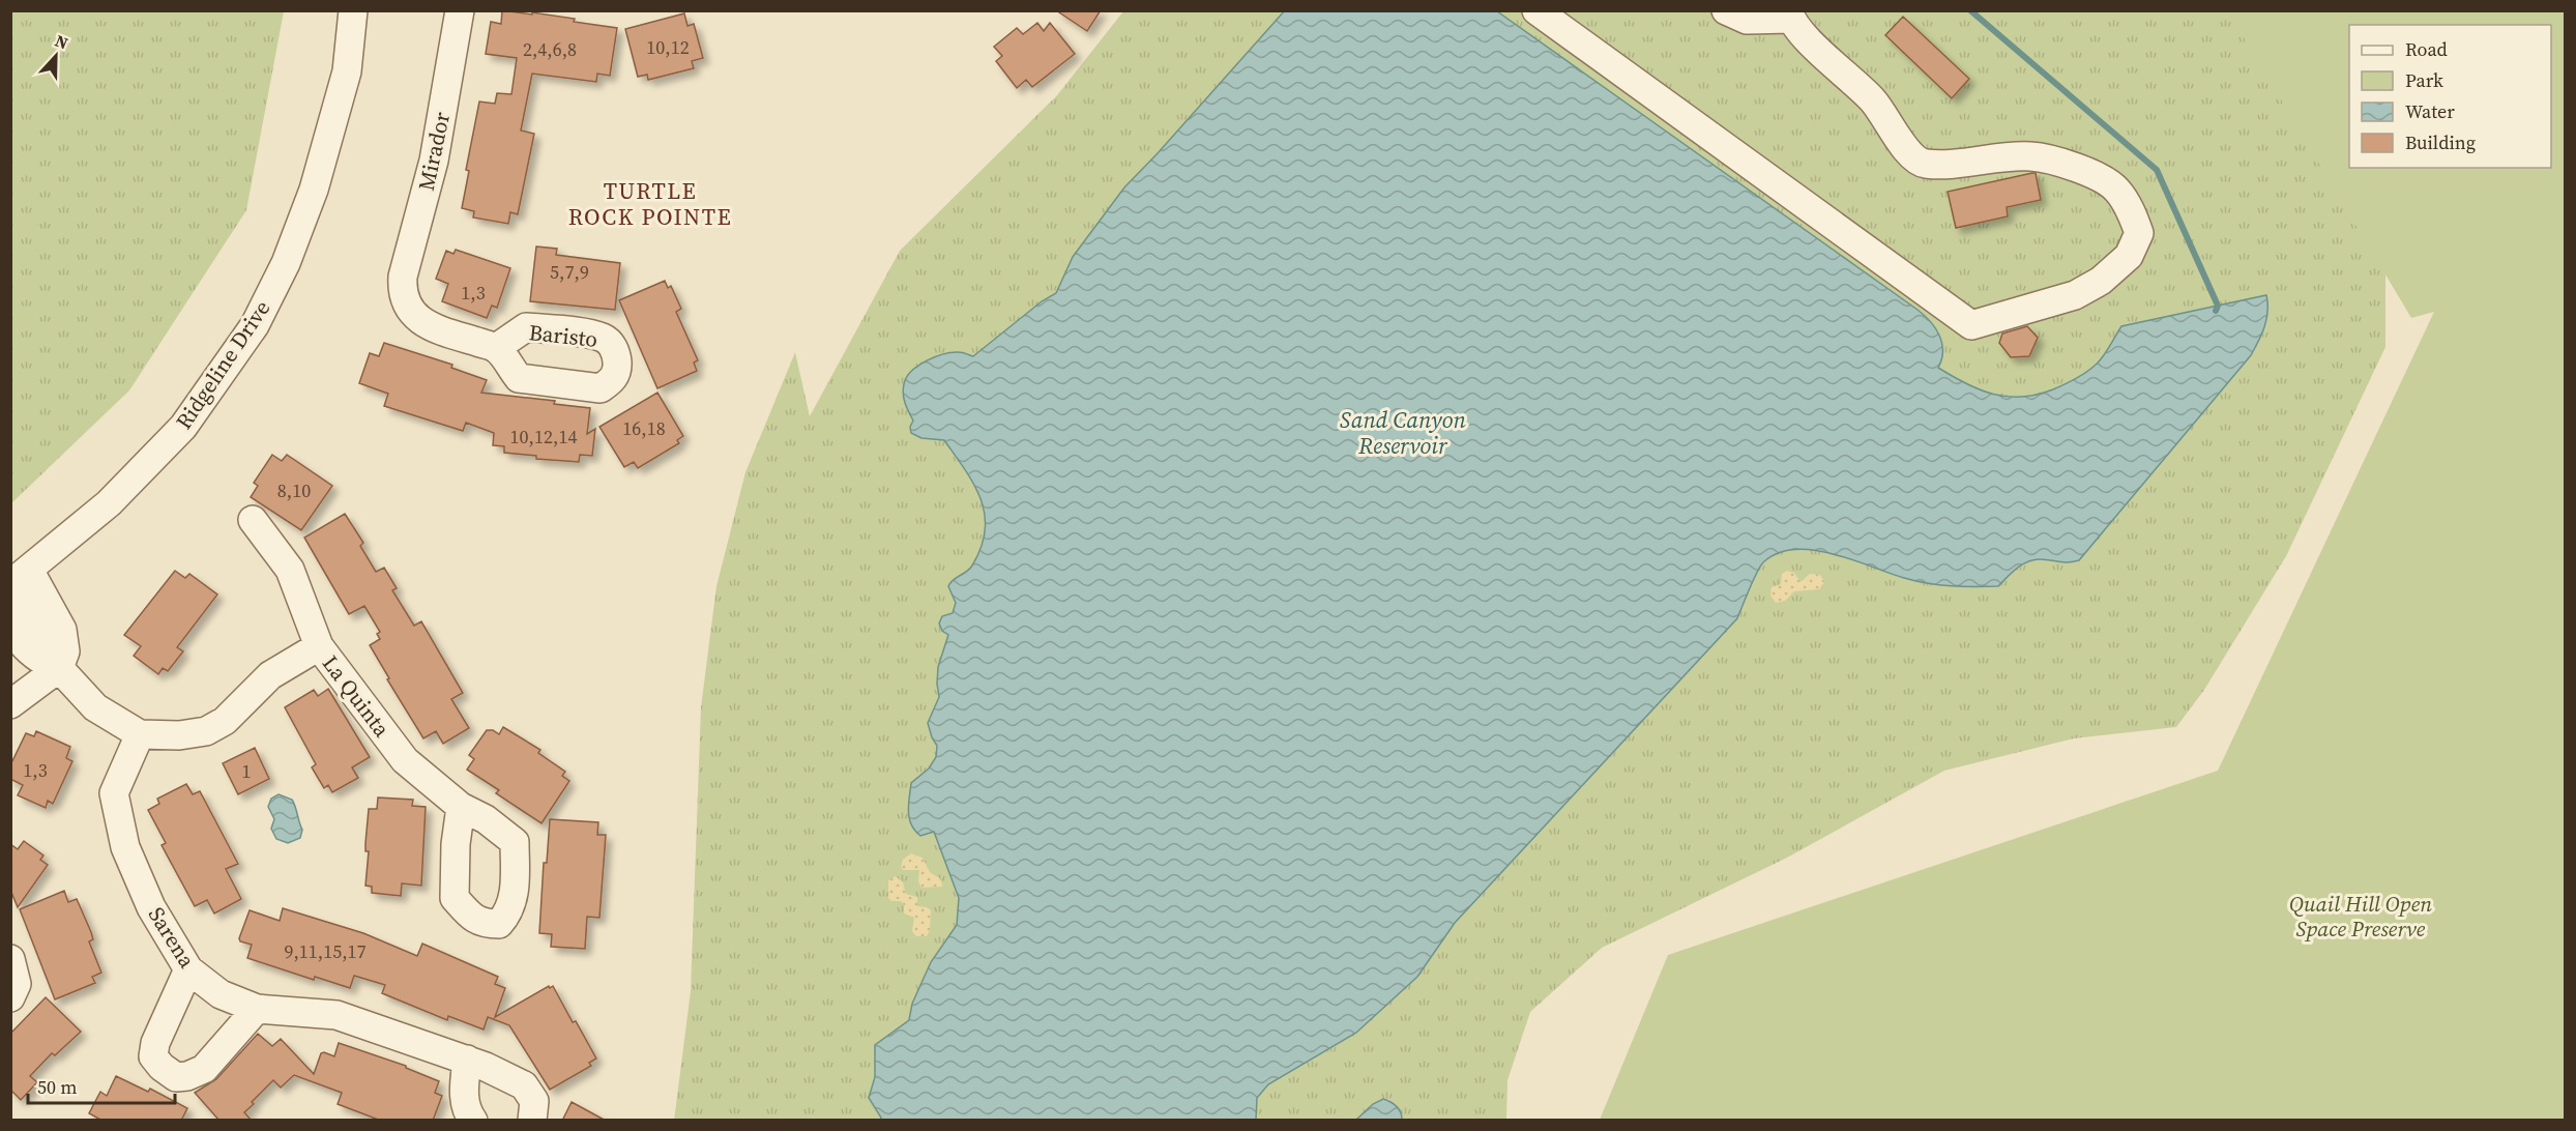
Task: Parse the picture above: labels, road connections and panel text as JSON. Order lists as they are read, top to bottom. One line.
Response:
{"streets":{"street":["Mirador","Baristo","Ridgeline Drive","La Quinta","Sarena"]},"crossings":[["Mirador","Baristo"],["La Quinta","Sarena"]],"districts":["TURTLE ROCK POINTE"],"water":["Sand Canyon Reservoir"],"parks":["Quail Hill Open Space Preserve"],"house_numbers":["10,12","2,4,6,8","5,7,9","1,3","16,18","10,12,14","8,10","1,3","1","9,11,15,17"],"legend":["Road","Park","Water","Building"],"scale_bar":"50 m","north":"top"}
